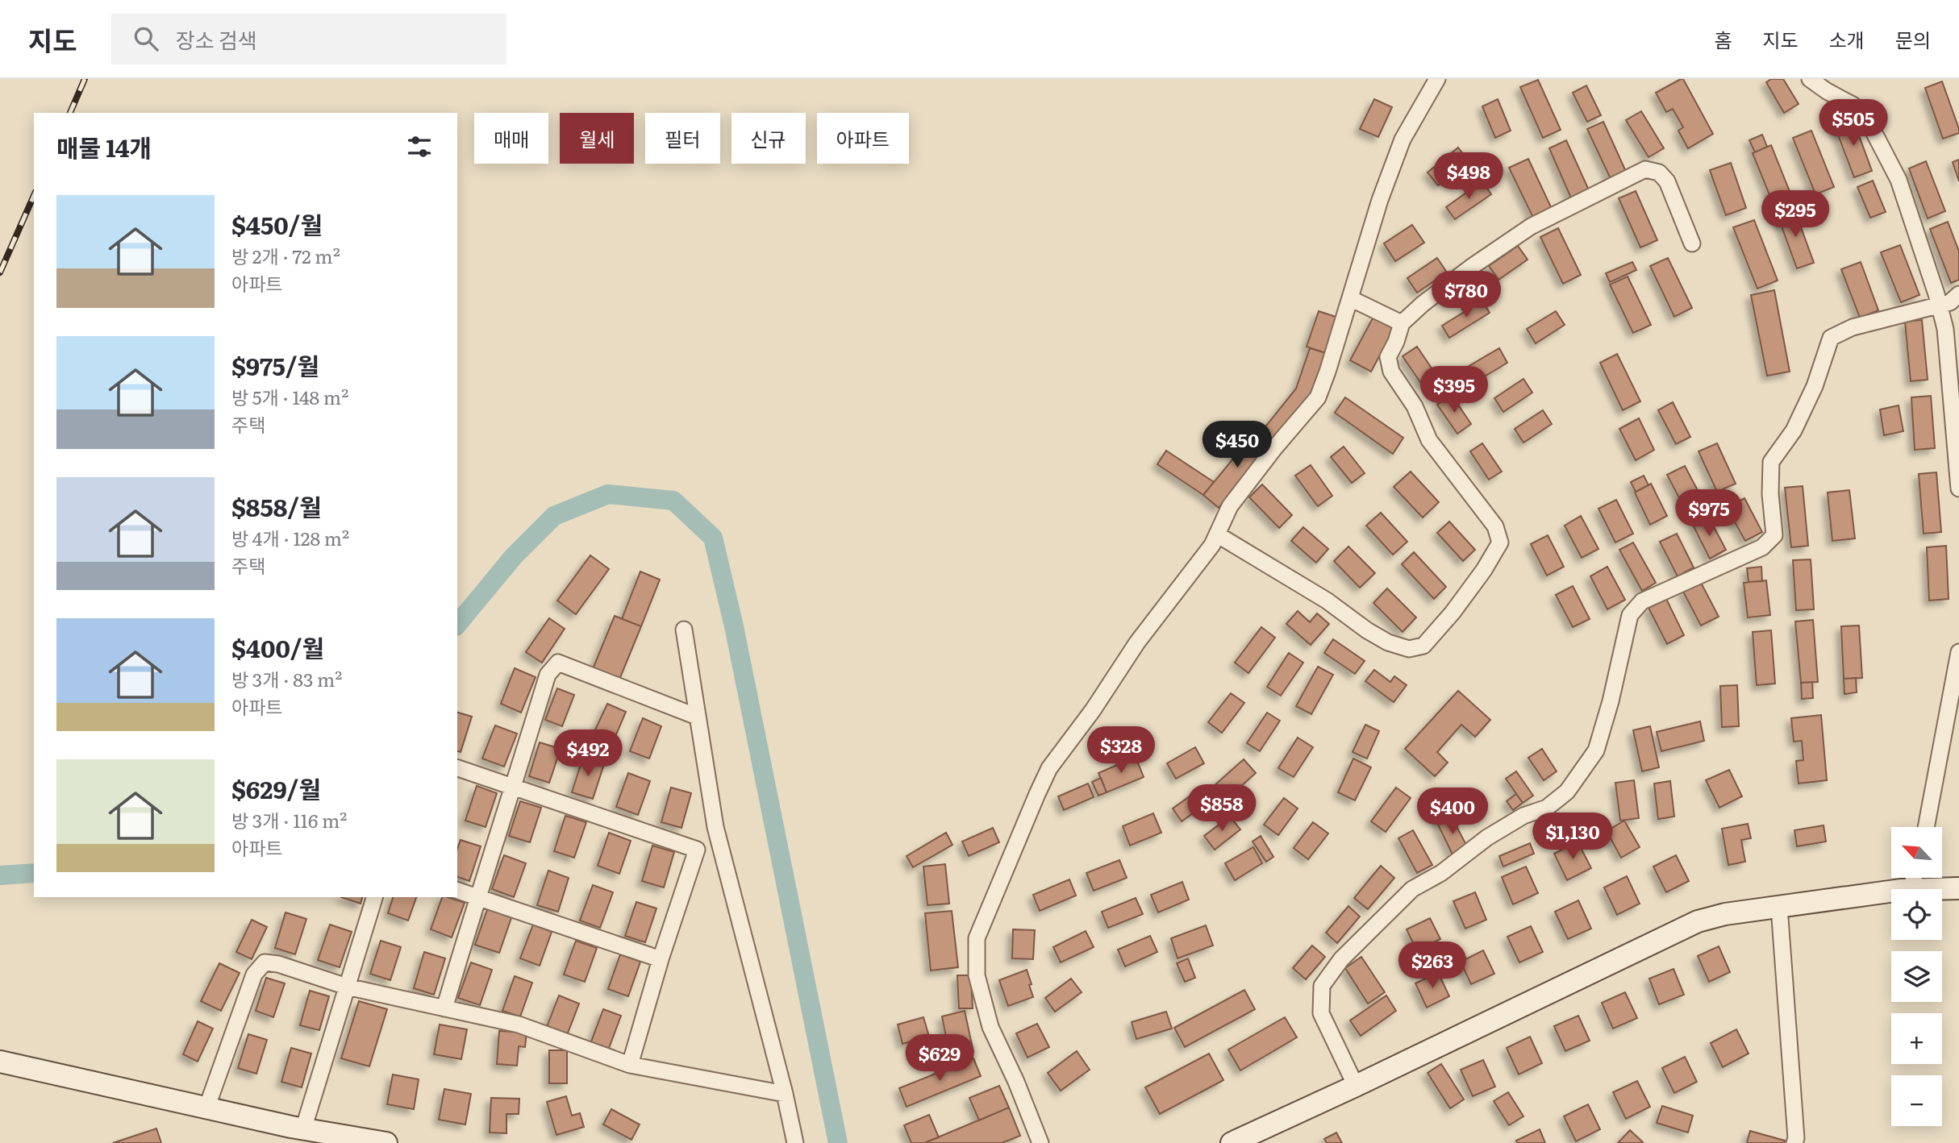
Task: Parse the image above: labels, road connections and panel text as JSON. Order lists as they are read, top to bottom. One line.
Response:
{"north":"top left","page":{"header":"지도","search":"장소 검색","nav":["홈","지도","소개","문의"],"price":["$505","$498","$295","$780","$395","$450","$975","$328","$492","$858","$400","$1,130","$263","$629"],"chip":["매매","월세","필터","신규","아파트"],"heading":"매물 14개","list":[{"name":"$450/월","note":"방 2개 · 72 m² · 아파트"},{"name":"$975/월","note":"방 5개 · 148 m² · 주택"},{"name":"$858/월","note":"방 4개 · 128 m² · 주택"},{"name":"$400/월","note":"방 3개 · 83 m² · 아파트"},{"name":"$629/월","note":"방 3개 · 116 m² · 아파트"}],"map_buttons":["+","−"]}}
